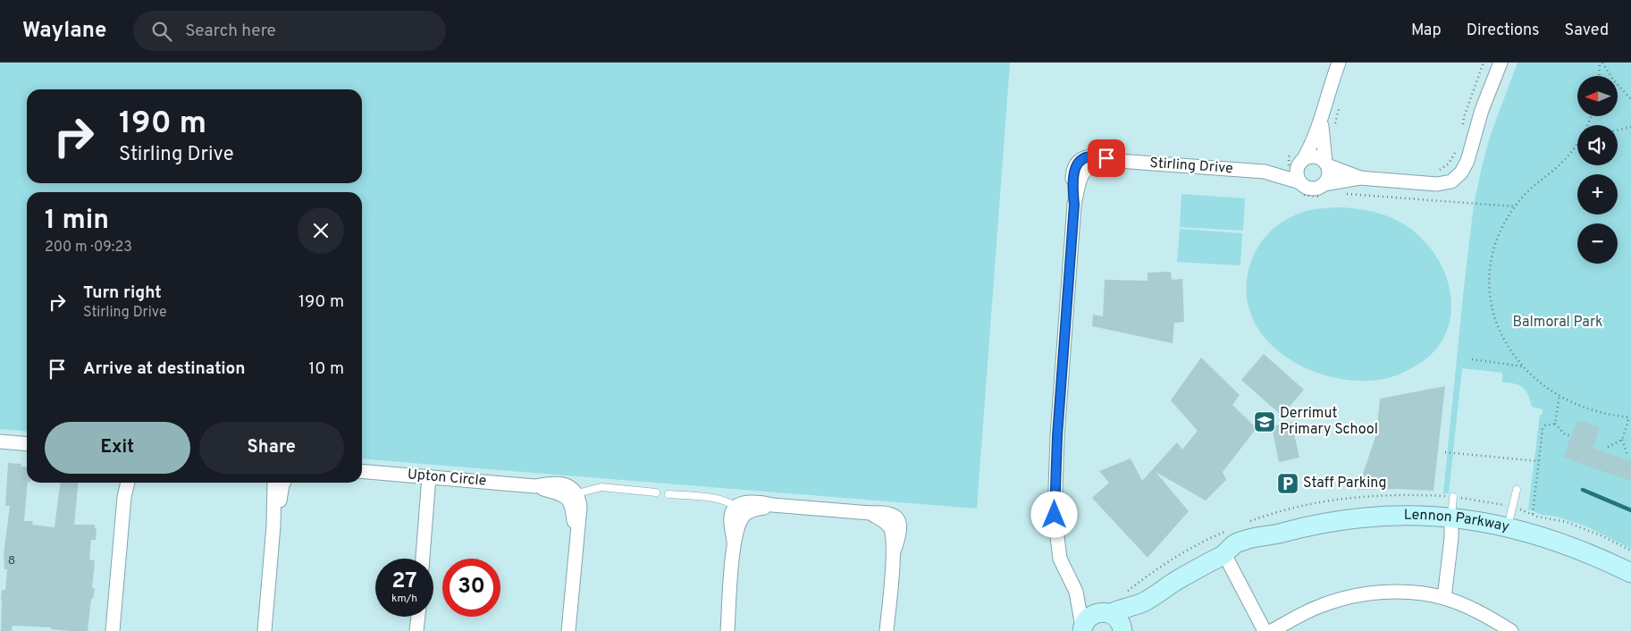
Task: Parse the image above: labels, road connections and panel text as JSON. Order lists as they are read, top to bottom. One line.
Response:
{"streets":{"street":["Stirling Drive","Upton Circle","Lennon Parkway"]},"crossings":[["Stirling Drive","Lennon Parkway"]],"parks":["Balmoral Park"],"places":{"school or university":["Derrimut Primary School"],"parking":["Staff Parking"]},"house_numbers":["8"],"north":"left","page":{"header":"Waylane","search":"Search here","nav":["Map","Directions","Saved"],"map_buttons":["+","−"],"turn":["190 m","Stirling Drive"],"heading":["1 min","200 m · 09:23"],"list":[{"name":"Turn right","note":"Stirling Drive","value":"190 m"},{"name":"Arrive at destination","value":"10 m"}],"buttons":["Exit","Share"],"speed":"27 km/h","limit":"30"}}
